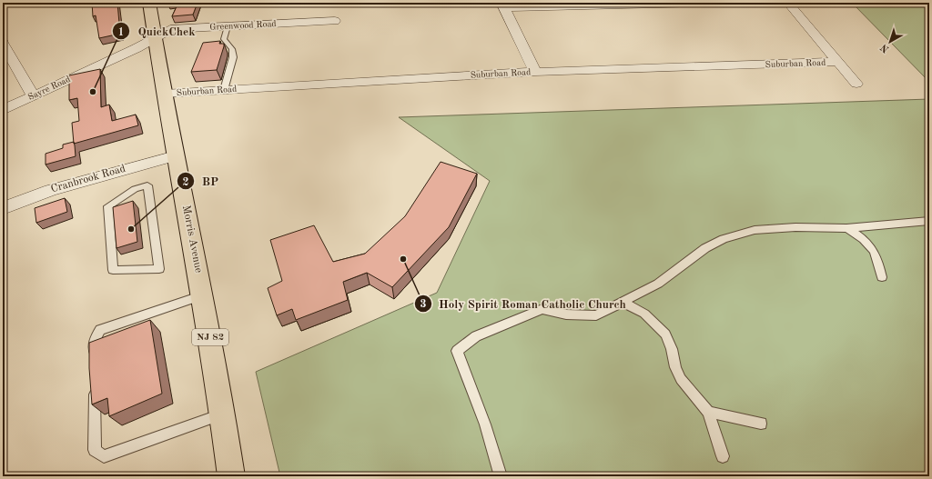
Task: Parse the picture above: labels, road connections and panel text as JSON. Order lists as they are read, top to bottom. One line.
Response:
{"streets":{"main road":["Morris Avenue","NJ 82"],"street":["Greenwood Road","Suburban Road","Sayre Road","Cranbrook Road"]},"crossings":[["Greenwood Road","Sayre Road"],["Greenwood Road","Morris Avenue"],["Suburban Road","Morris Avenue"],["Sayre Road","Morris Avenue"],["Cranbrook Road","Morris Avenue"]],"places":["QuickChek","BP","Holy Spirit Roman Catholic Church"],"north":"bottom left"}
